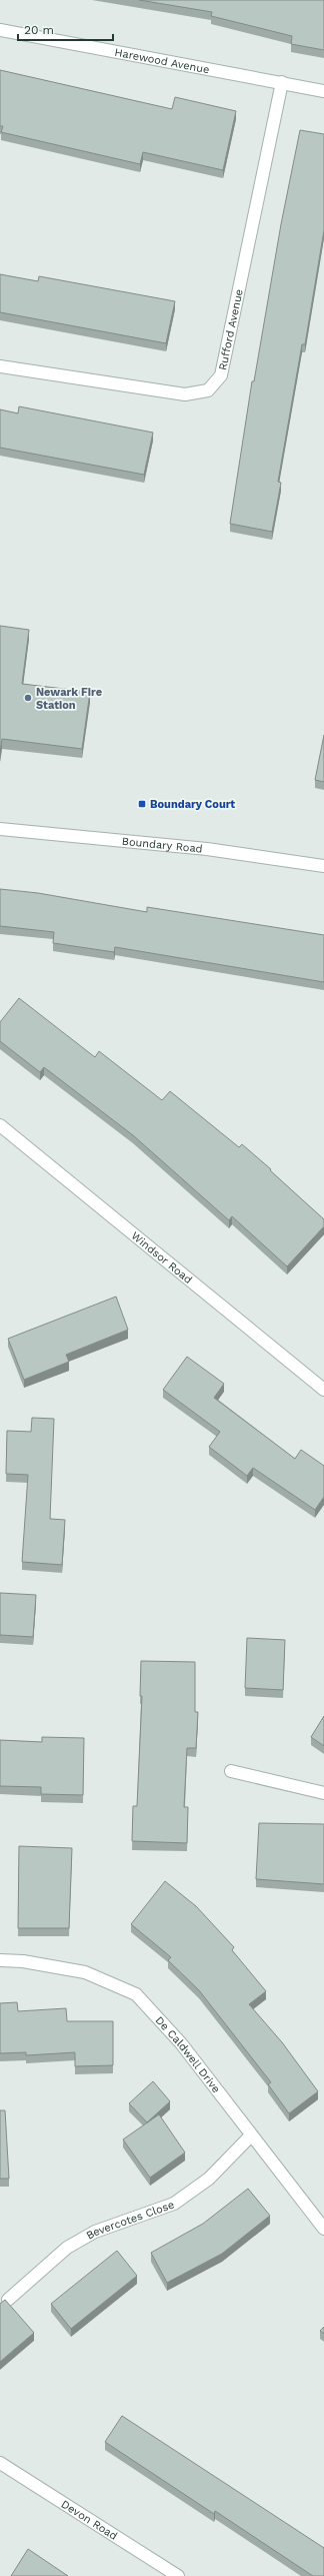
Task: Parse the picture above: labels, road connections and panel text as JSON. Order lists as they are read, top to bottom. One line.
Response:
{"streets":{"street":["Harewood Avenue","Rufford Avenue","Boundary Road","Windsor Road","De Caldwell Drive","Bevercotes Close","Devon Road"]},"crossings":[["Harewood Avenue","Rufford Avenue"],["De Caldwell Drive","Bevercotes Close"]],"places":{"other":["Newark Fire Station"],"transit":["Boundary Court"]},"scale_bar":"20 m"}
